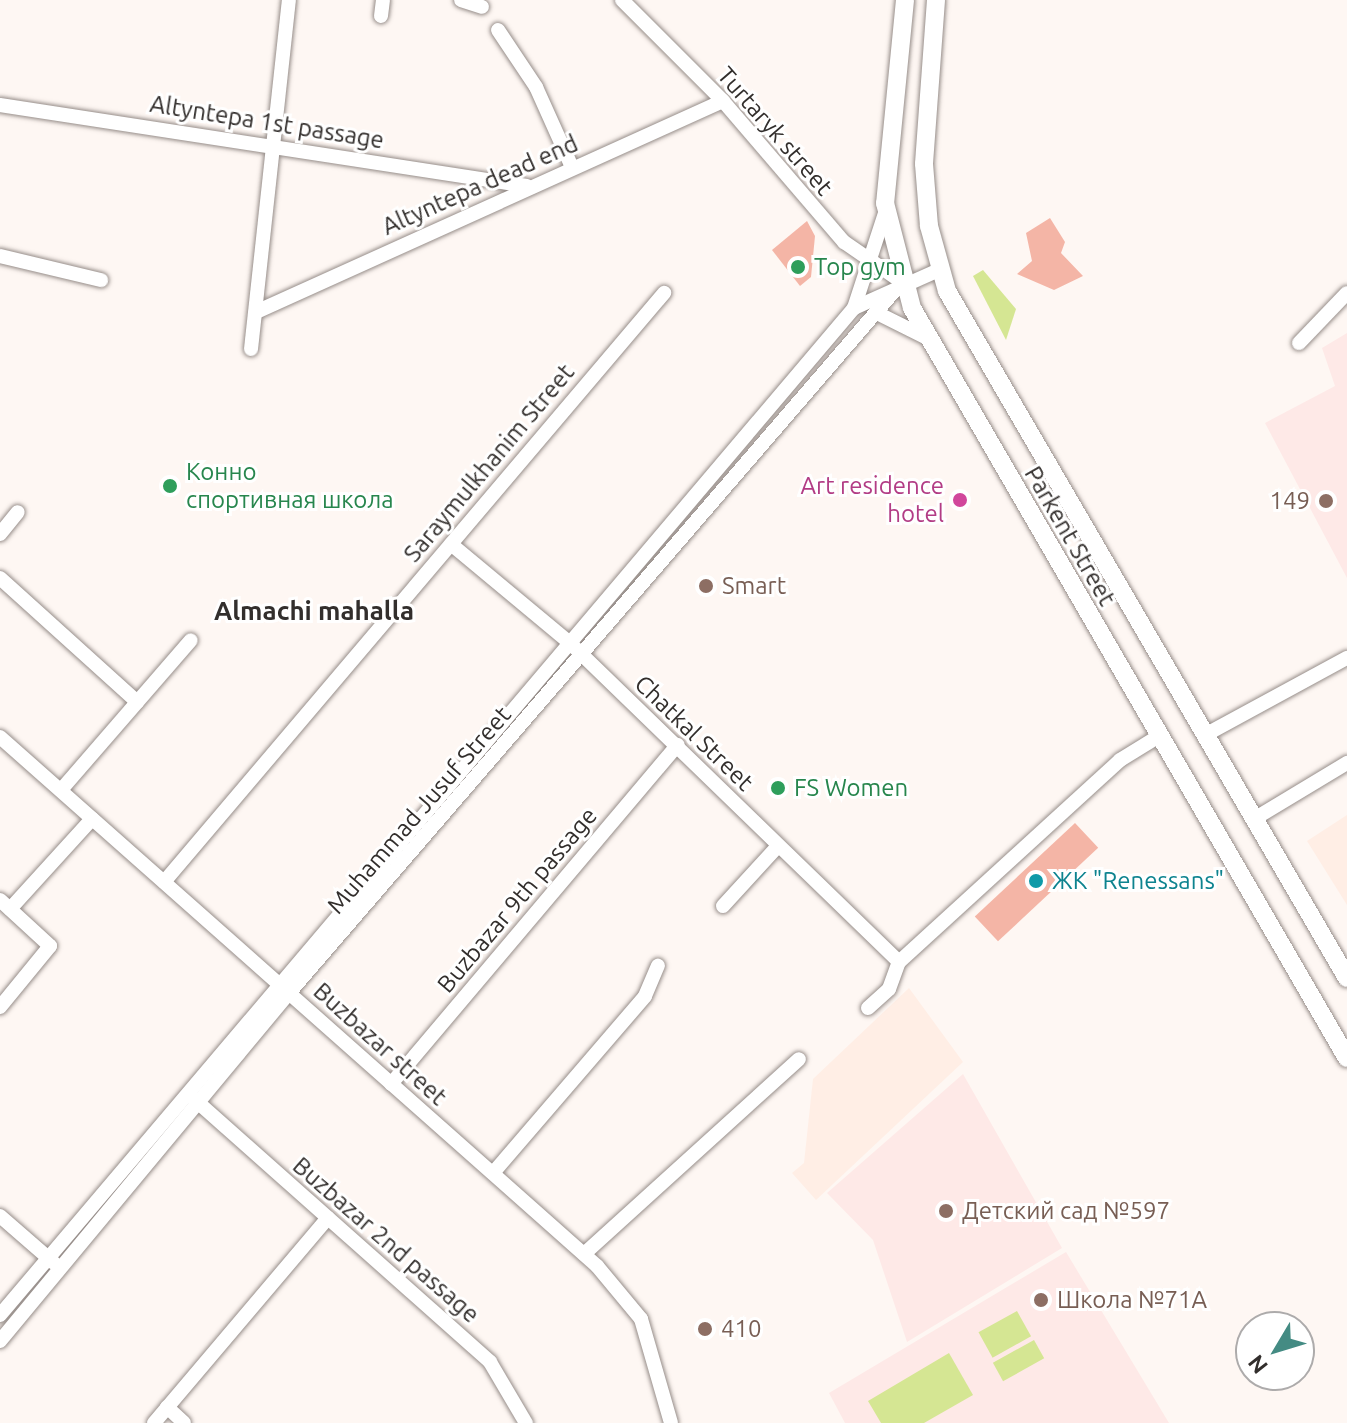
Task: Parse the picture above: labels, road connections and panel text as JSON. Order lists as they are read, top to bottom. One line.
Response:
{"streets":{"main road":["Parkent Street"],"street":["Altyntepa 1st passage","Turtaryk street","Altyntepa dead end","Saraymulkhanim Street","Chatkal Street","Muhammad Jusuf Street","Buzbazar 9th passage","Buzbazar street","Buzbazar 2nd passage"]},"crossings":[["Altyntepa 1st passage","Altyntepa dead end"],["Turtaryk street","Altyntepa dead end"],["Turtaryk street","Parkent Street"],["Turtaryk street","Muhammad Jusuf Street"],["Saraymulkhanim Street","Chatkal Street"],["Saraymulkhanim Street","Buzbazar street"],["Parkent Street","Muhammad Jusuf Street"],["Chatkal Street","Muhammad Jusuf Street"],["Chatkal Street","Buzbazar 9th passage"],["Muhammad Jusuf Street","Buzbazar street"],["Muhammad Jusuf Street","Buzbazar 2nd passage"],["Buzbazar 9th passage","Buzbazar street"]],"districts":["Almachi mahalla"],"places":["Top gym","Конно спортивная школа","Art residence hotel","149","Smart","FS Women","ЖК \"Renessans\"","Детский сад №597","Школа №71А","410"],"north":"bottom left"}
